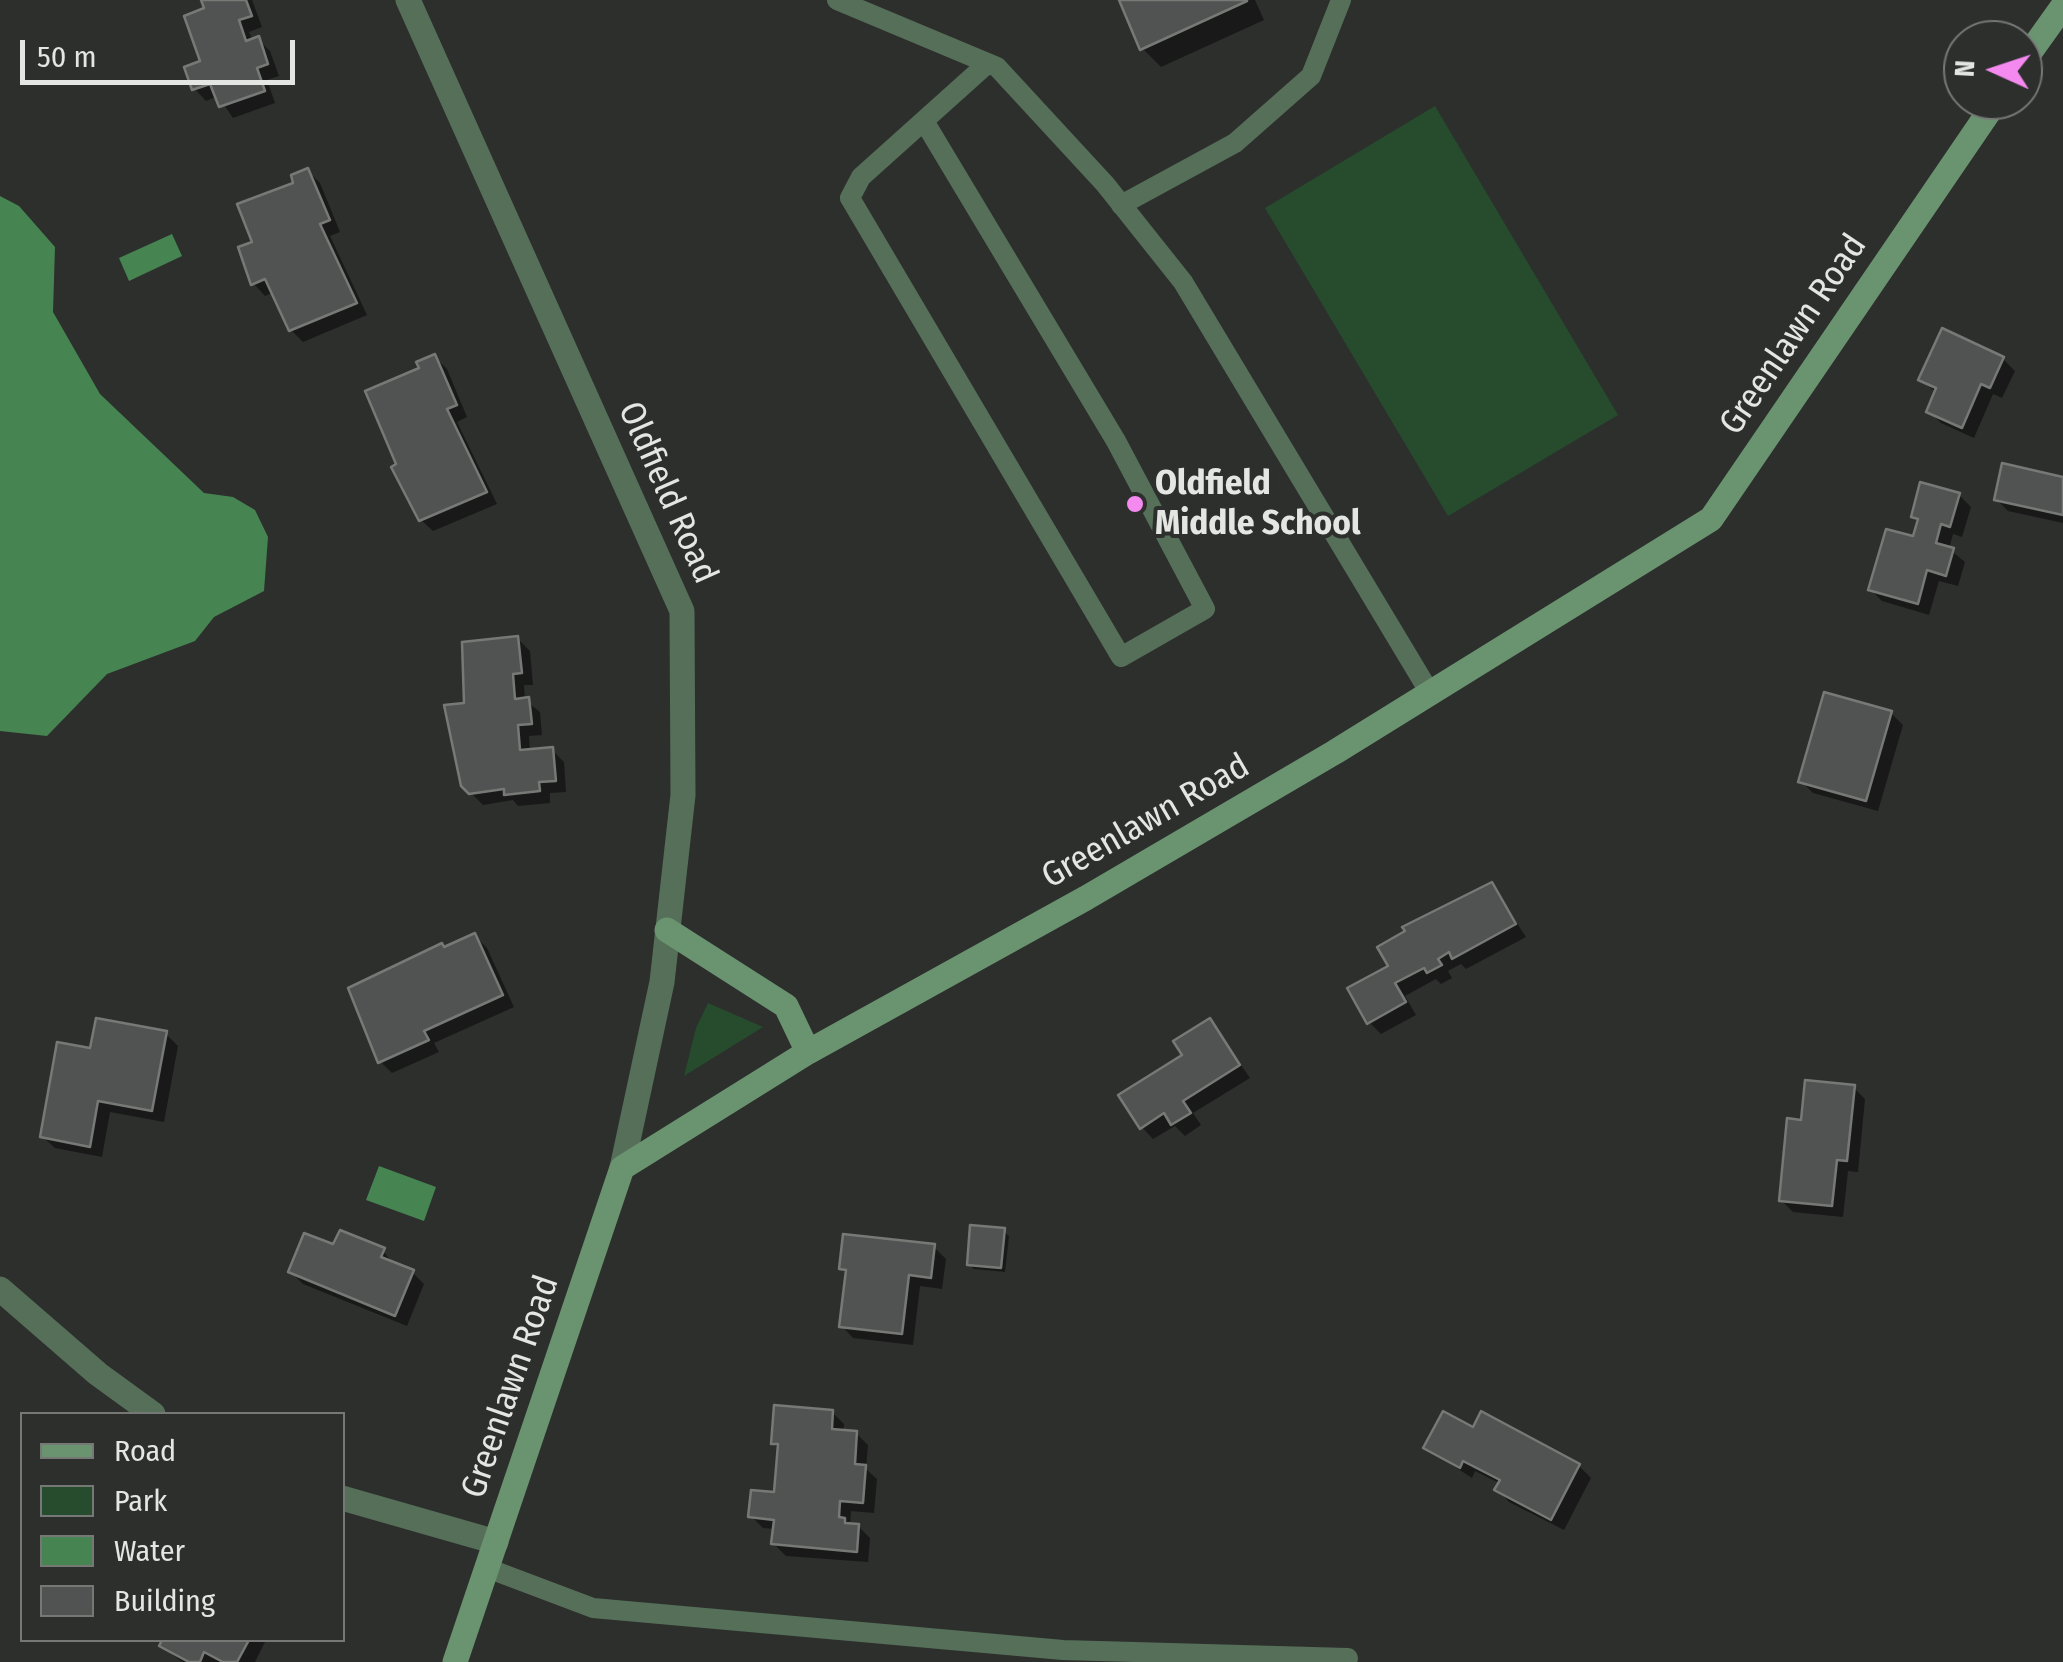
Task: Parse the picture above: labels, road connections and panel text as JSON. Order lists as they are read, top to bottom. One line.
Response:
{"streets":{"main road":["Greenlawn Road"],"street":["Oldfield Road"]},"crossings":[["Greenlawn Road","Oldfield Road"]],"places":["Oldfield Middle School"],"legend":["Road","Park","Water","Building"],"scale_bar":"50 m","north":"left"}
